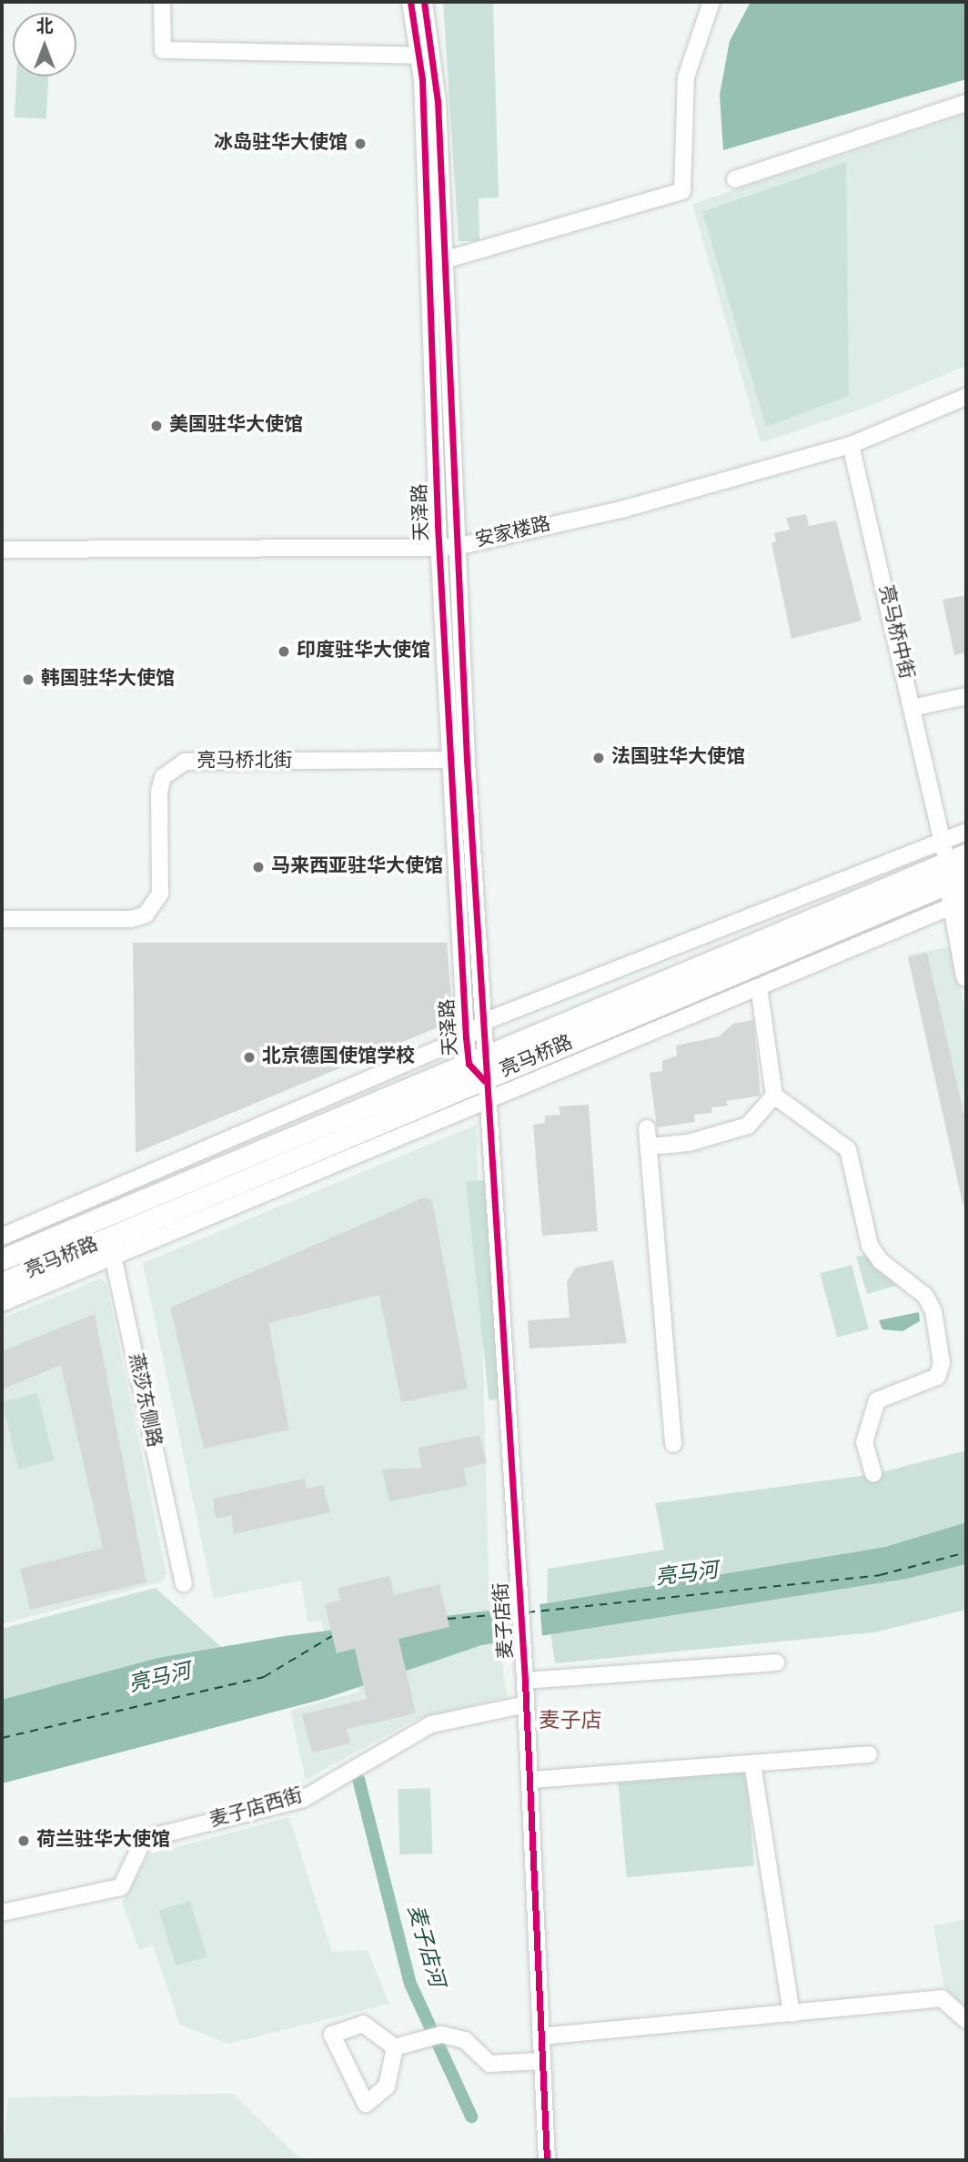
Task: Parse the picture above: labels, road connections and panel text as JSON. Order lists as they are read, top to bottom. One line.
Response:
{"streets":{"main road":["亮马桥路"],"street":["天泽路","安家楼路","亮马桥中街","亮马桥北街","燕莎东侧路","麦子店街","麦子店西街"]},"crossings":[["天泽路","安家楼路"],["天泽路","亮马桥北街"],["天泽路","亮马桥路"],["天泽路","麦子店街"],["安家楼路","亮马桥中街"],["亮马桥中街","亮马桥路"],["亮马桥路","燕莎东侧路"],["亮马桥路","麦子店街"],["麦子店街","麦子店西街"]],"districts":["麦子店"],"water":["亮马河","麦子店河"],"places":["冰岛驻华大使馆","美国驻华大使馆","印度驻华大使馆","韩国驻华大使馆","法国驻华大使馆","马来西亚驻华大使馆","北京德国使馆学校","荷兰驻华大使馆"],"north":"top"}
